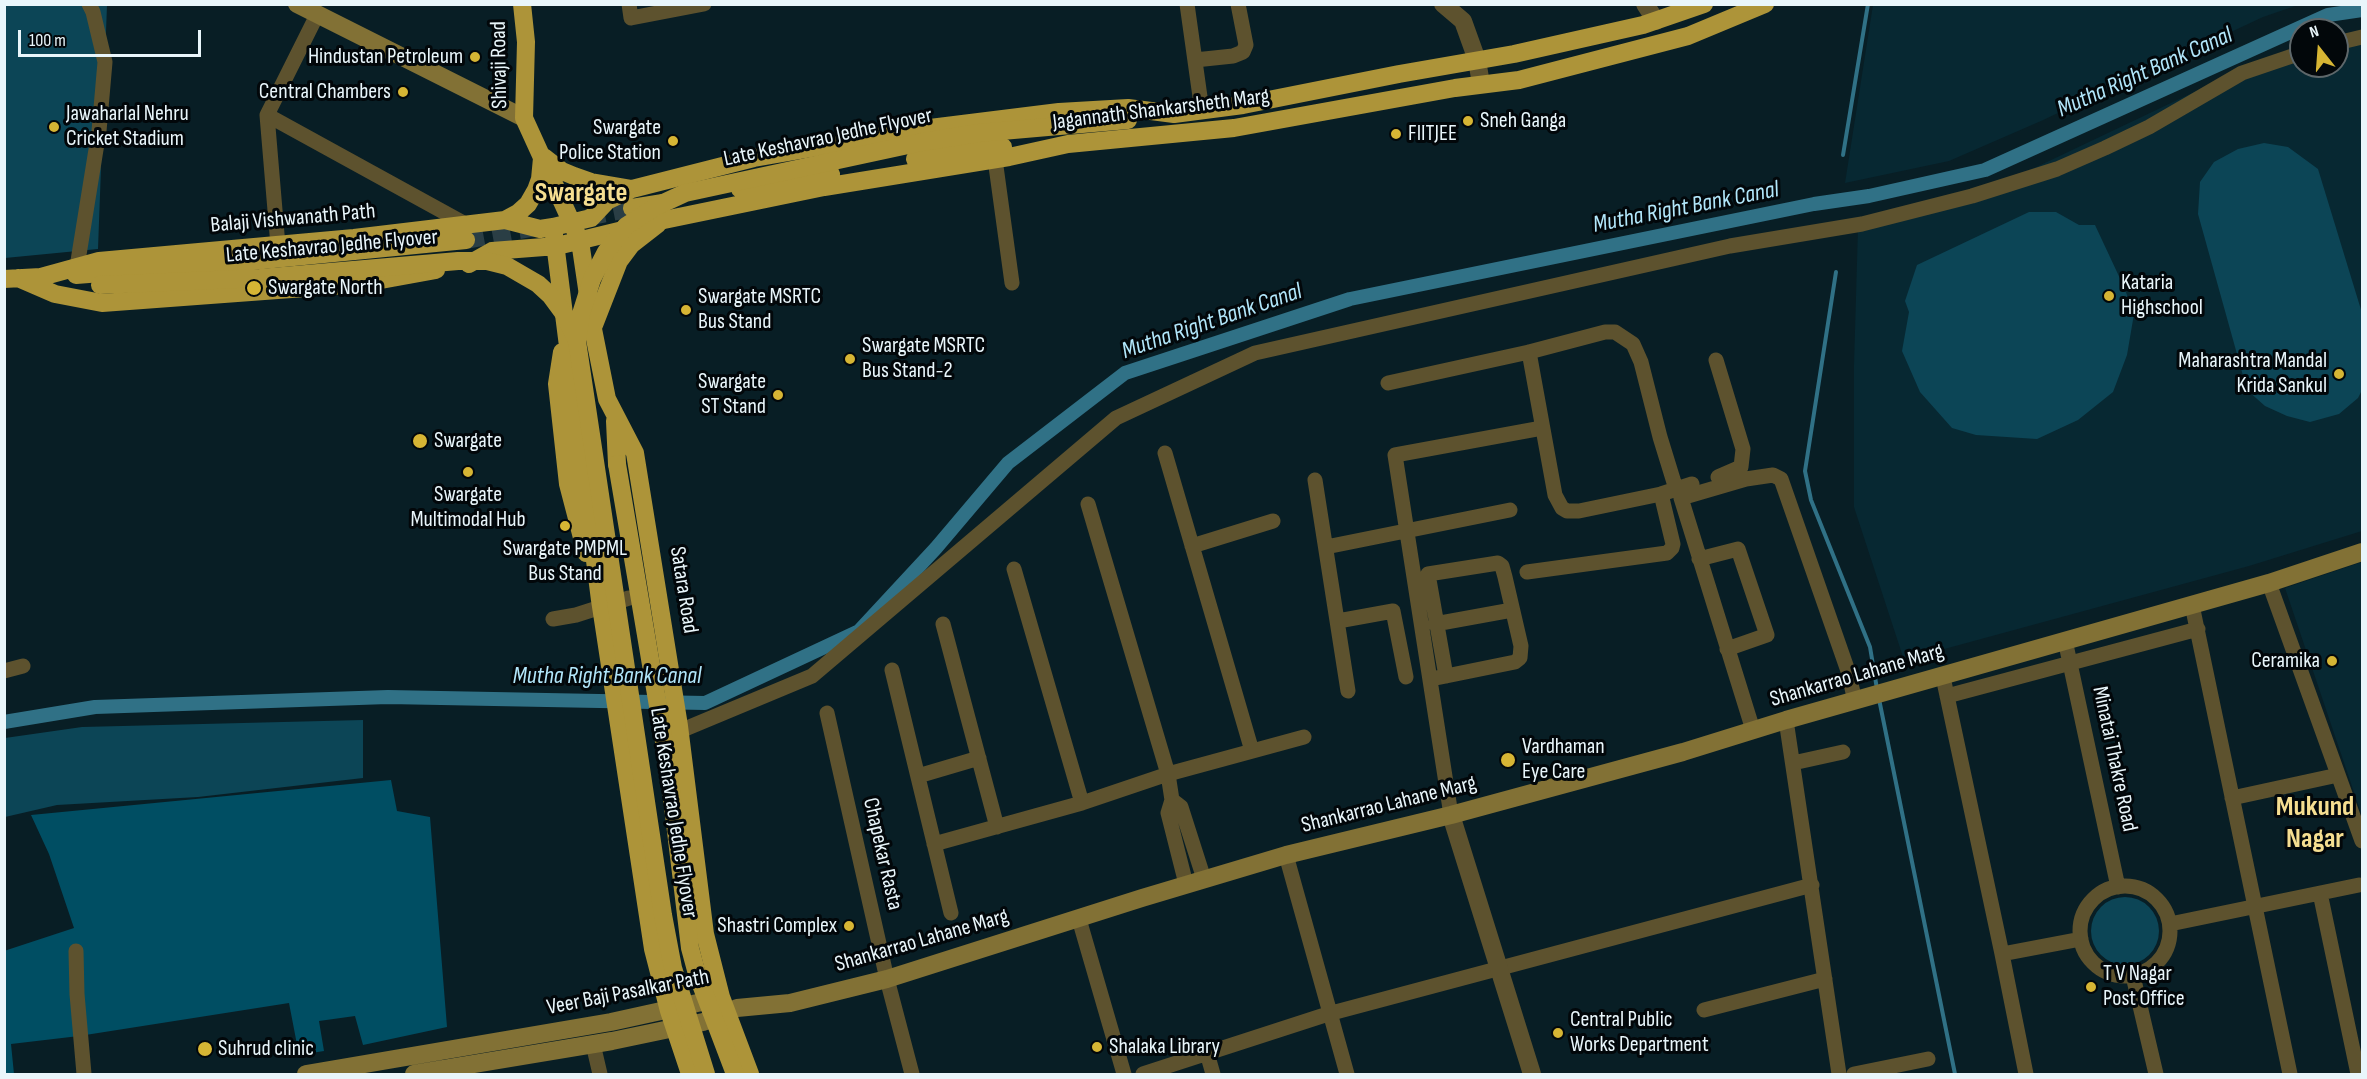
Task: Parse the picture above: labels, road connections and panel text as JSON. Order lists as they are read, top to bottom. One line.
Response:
{"streets":{"highway":["Shivaji Road","Jagannath Shankarsheth Marg","Late Keshavrao Jedhe Flyover","Balaji Vishwanath Path","Satara Road"],"main road":["Shankarrao Lahane Marg","Veer Baji Pasalkar Path"],"street":["Minatai Thakre Road","Chapekar Rasta"]},"crossings":[["Shivaji Road","Jagannath Shankarsheth Marg"],["Shivaji Road","Balaji Vishwanath Path"],["Shivaji Road","Satara Road"],["Jagannath Shankarsheth Marg","Late Keshavrao Jedhe Flyover"],["Jagannath Shankarsheth Marg","Balaji Vishwanath Path"],["Jagannath Shankarsheth Marg","Satara Road"],["Late Keshavrao Jedhe Flyover","Balaji Vishwanath Path"],["Balaji Vishwanath Path","Satara Road"],["Satara Road","Shankarrao Lahane Marg"],["Satara Road","Veer Baji Pasalkar Path"],["Shankarrao Lahane Marg","Minatai Thakre Road"],["Shankarrao Lahane Marg","Chapekar Rasta"],["Shankarrao Lahane Marg","Veer Baji Pasalkar Path"]],"districts":["Swargate","Mukund Nagar"],"water":["Mutha Right Bank Canal"],"places":["Hindustan Petroleum","Central Chambers","Sneh Ganga","Jawaharlal Nehru Cricket Stadium","FIITJEE","Swargate Police Station","Swargate North","Kataria Highschool","Swargate MSRTC Bus Stand","Swargate MSRTC Bus Stand-2","Maharashtra Mandal Krida Sankul","Swargate ST Stand","Swargate","Swargate Multimodal Hub","Swargate PMPML Bus Stand","Ceramika","Vardhaman Eye Care","Shastri Complex","T V Nagar Post Office","Central Public Works Department","Shalaka Library","Suhrud clinic"],"scale_bar":"100 m","north":"top"}
